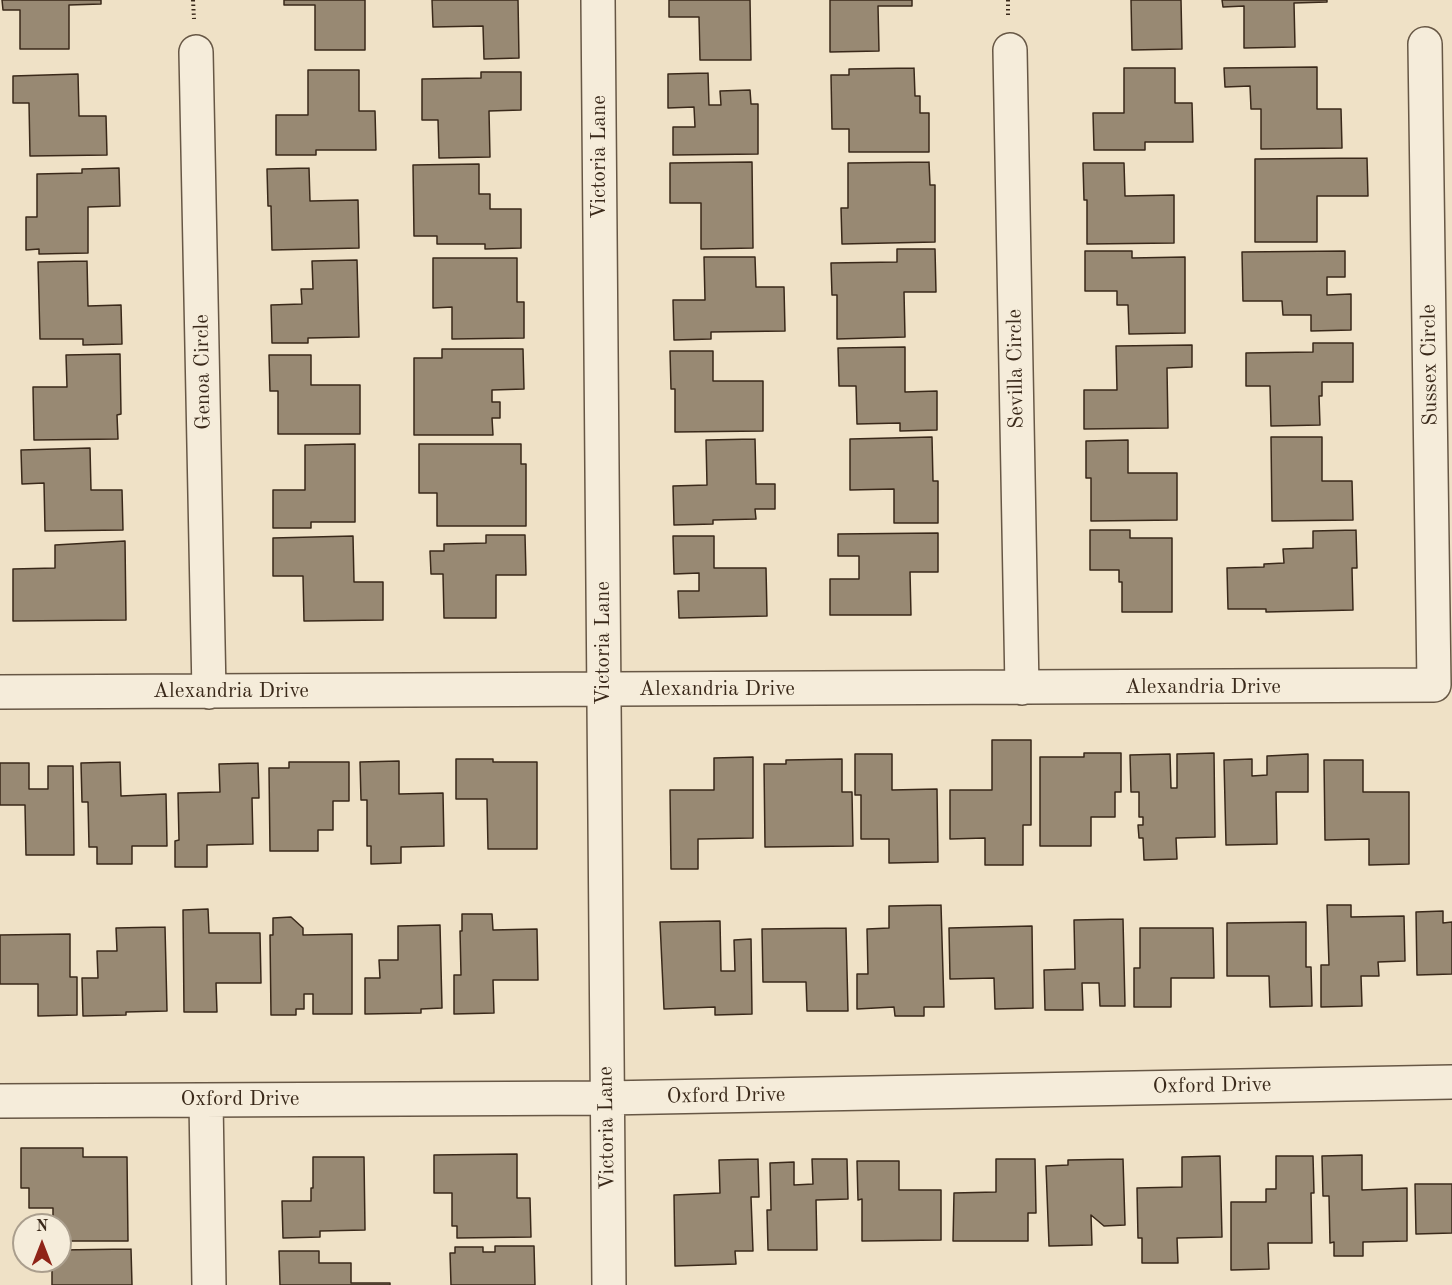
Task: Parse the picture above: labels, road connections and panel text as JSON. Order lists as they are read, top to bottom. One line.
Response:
{"streets":{"street":["Victoria Lane","Sussex Circle","Sevilla Circle","Genoa Circle","Alexandria Drive","Oxford Drive"]},"crossings":[["Victoria Lane","Alexandria Drive"],["Victoria Lane","Oxford Drive"],["Sussex Circle","Alexandria Drive"],["Sevilla Circle","Alexandria Drive"],["Genoa Circle","Alexandria Drive"]],"north":"top"}
